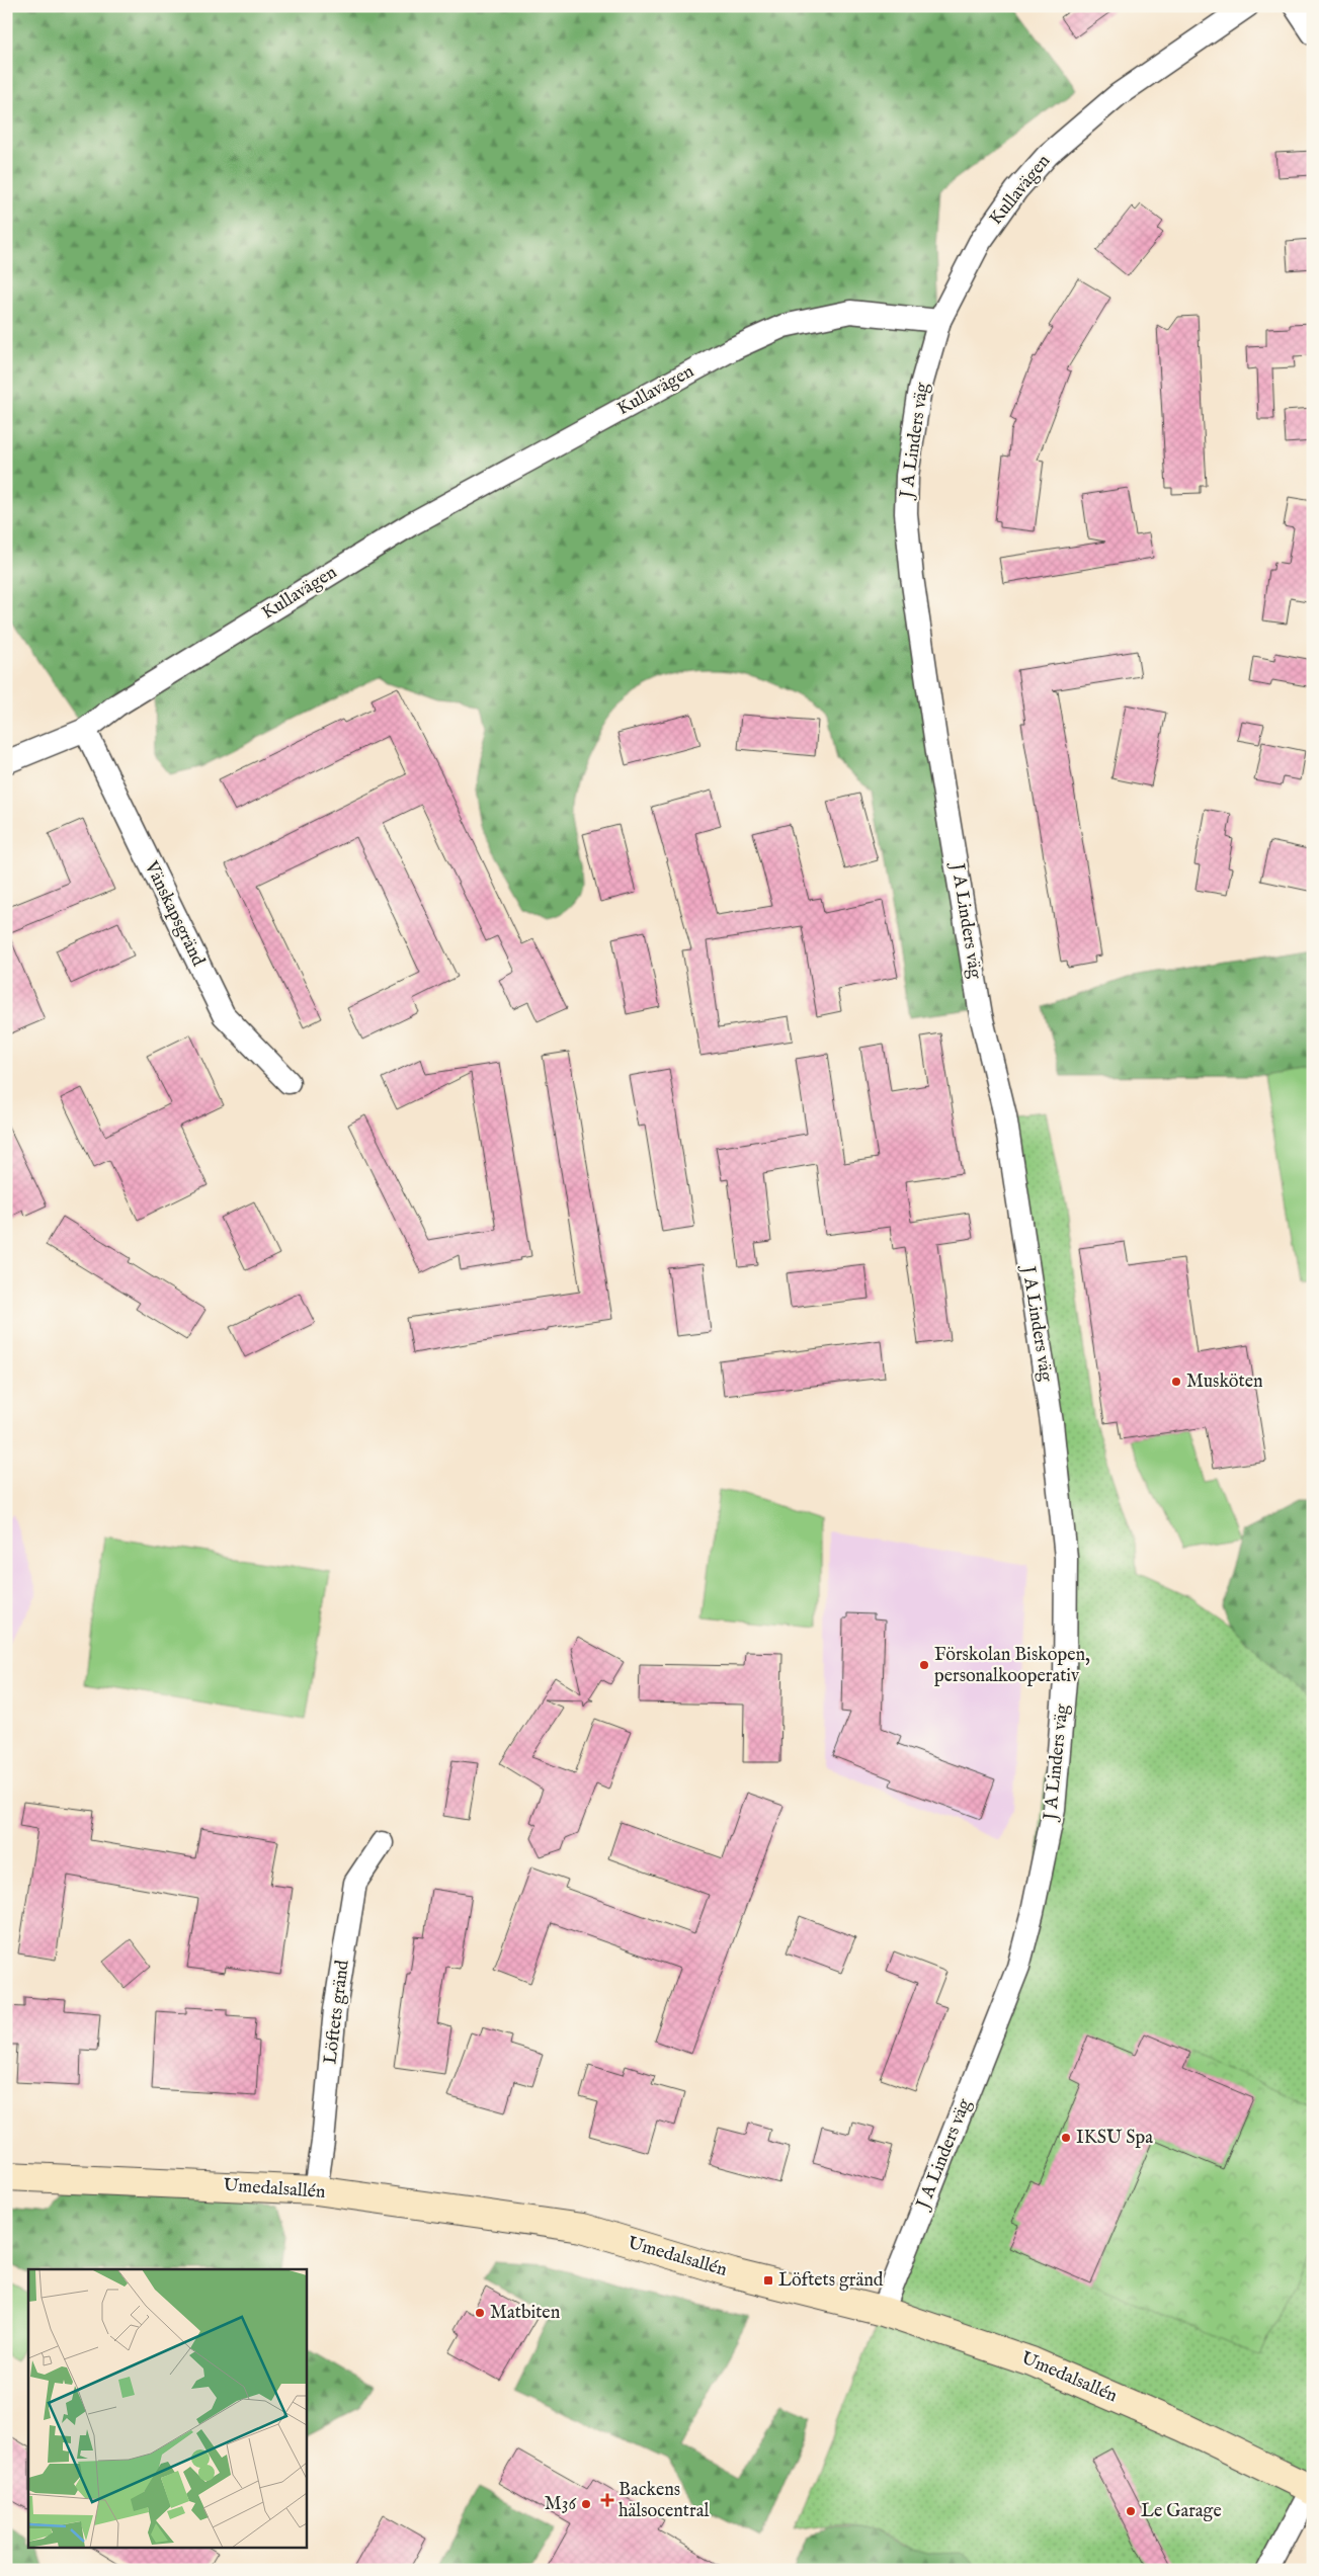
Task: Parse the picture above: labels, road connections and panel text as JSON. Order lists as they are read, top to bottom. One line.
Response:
{"streets":{"street":["Kullavägen","J A Linders väg","Vänskapsgränd","Löftets gränd","Umedalsallén"]},"crossings":[["Kullavägen","J A Linders väg"],["Kullavägen","Vänskapsgränd"],["J A Linders väg","Umedalsallén"],["Löftets gränd","Umedalsallén"]],"places":{"other":["Musköten","Förskolan Biskopen, personalkooperativ","IKSU Spa","Matbiten","M36","Le Garage"],"transit":["Löftets gränd"],"health":["Backens hälsocentral"]}}
